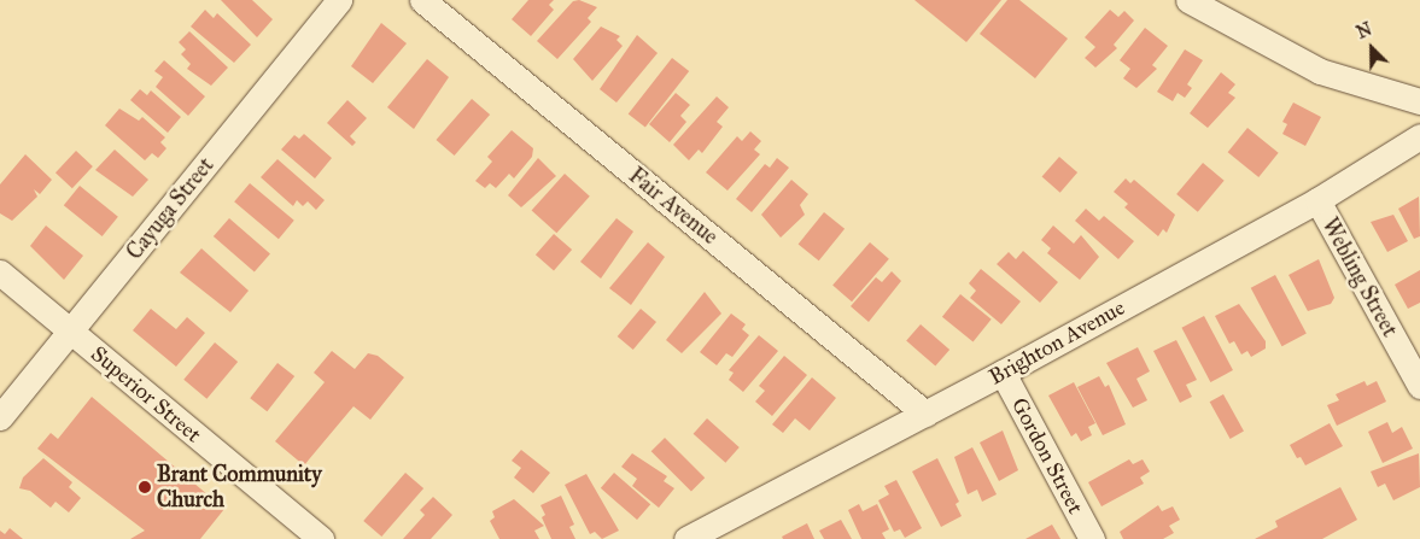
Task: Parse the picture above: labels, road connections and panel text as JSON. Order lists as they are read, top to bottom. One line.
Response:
{"streets":{"street":["Fair Avenue","Cayuga Street","Webling Street","Brighton Avenue","Superior Street","Gordon Street"]},"crossings":[["Fair Avenue","Brighton Avenue"],["Cayuga Street","Superior Street"],["Webling Street","Brighton Avenue"],["Brighton Avenue","Gordon Street"]],"places":["Brant Community Church"],"north":"top left"}
